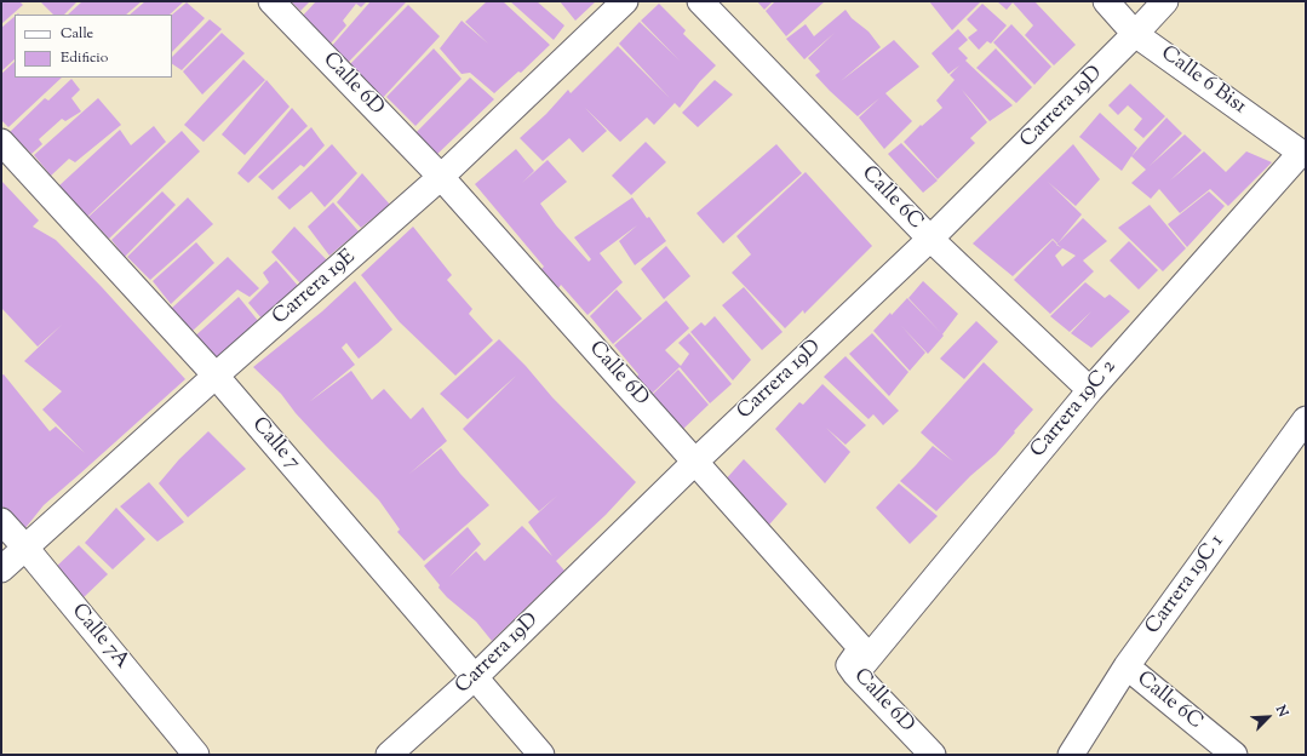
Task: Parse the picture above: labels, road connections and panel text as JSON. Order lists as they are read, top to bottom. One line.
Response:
{"streets":{"street":["Calle 6 Bis1","Calle 6D","Carrera 19D","Calle 6C","Carrera 19E","Carrera 19C 2","Calle 7","Carrera 19C 1","Calle 7A"]},"crossings":[["Calle 6 Bis1","Carrera 19D"],["Calle 6 Bis1","Carrera 19C 2"],["Calle 6D","Carrera 19D"],["Calle 6D","Carrera 19E"],["Calle 6D","Carrera 19C 2"],["Carrera 19D","Calle 6C"],["Carrera 19D","Calle 7"],["Calle 6C","Carrera 19C 2"],["Calle 6C","Carrera 19C 1"],["Carrera 19E","Calle 7"],["Carrera 19E","Calle 7A"]],"legend":["Calle","Edificio"],"north":"top right"}
